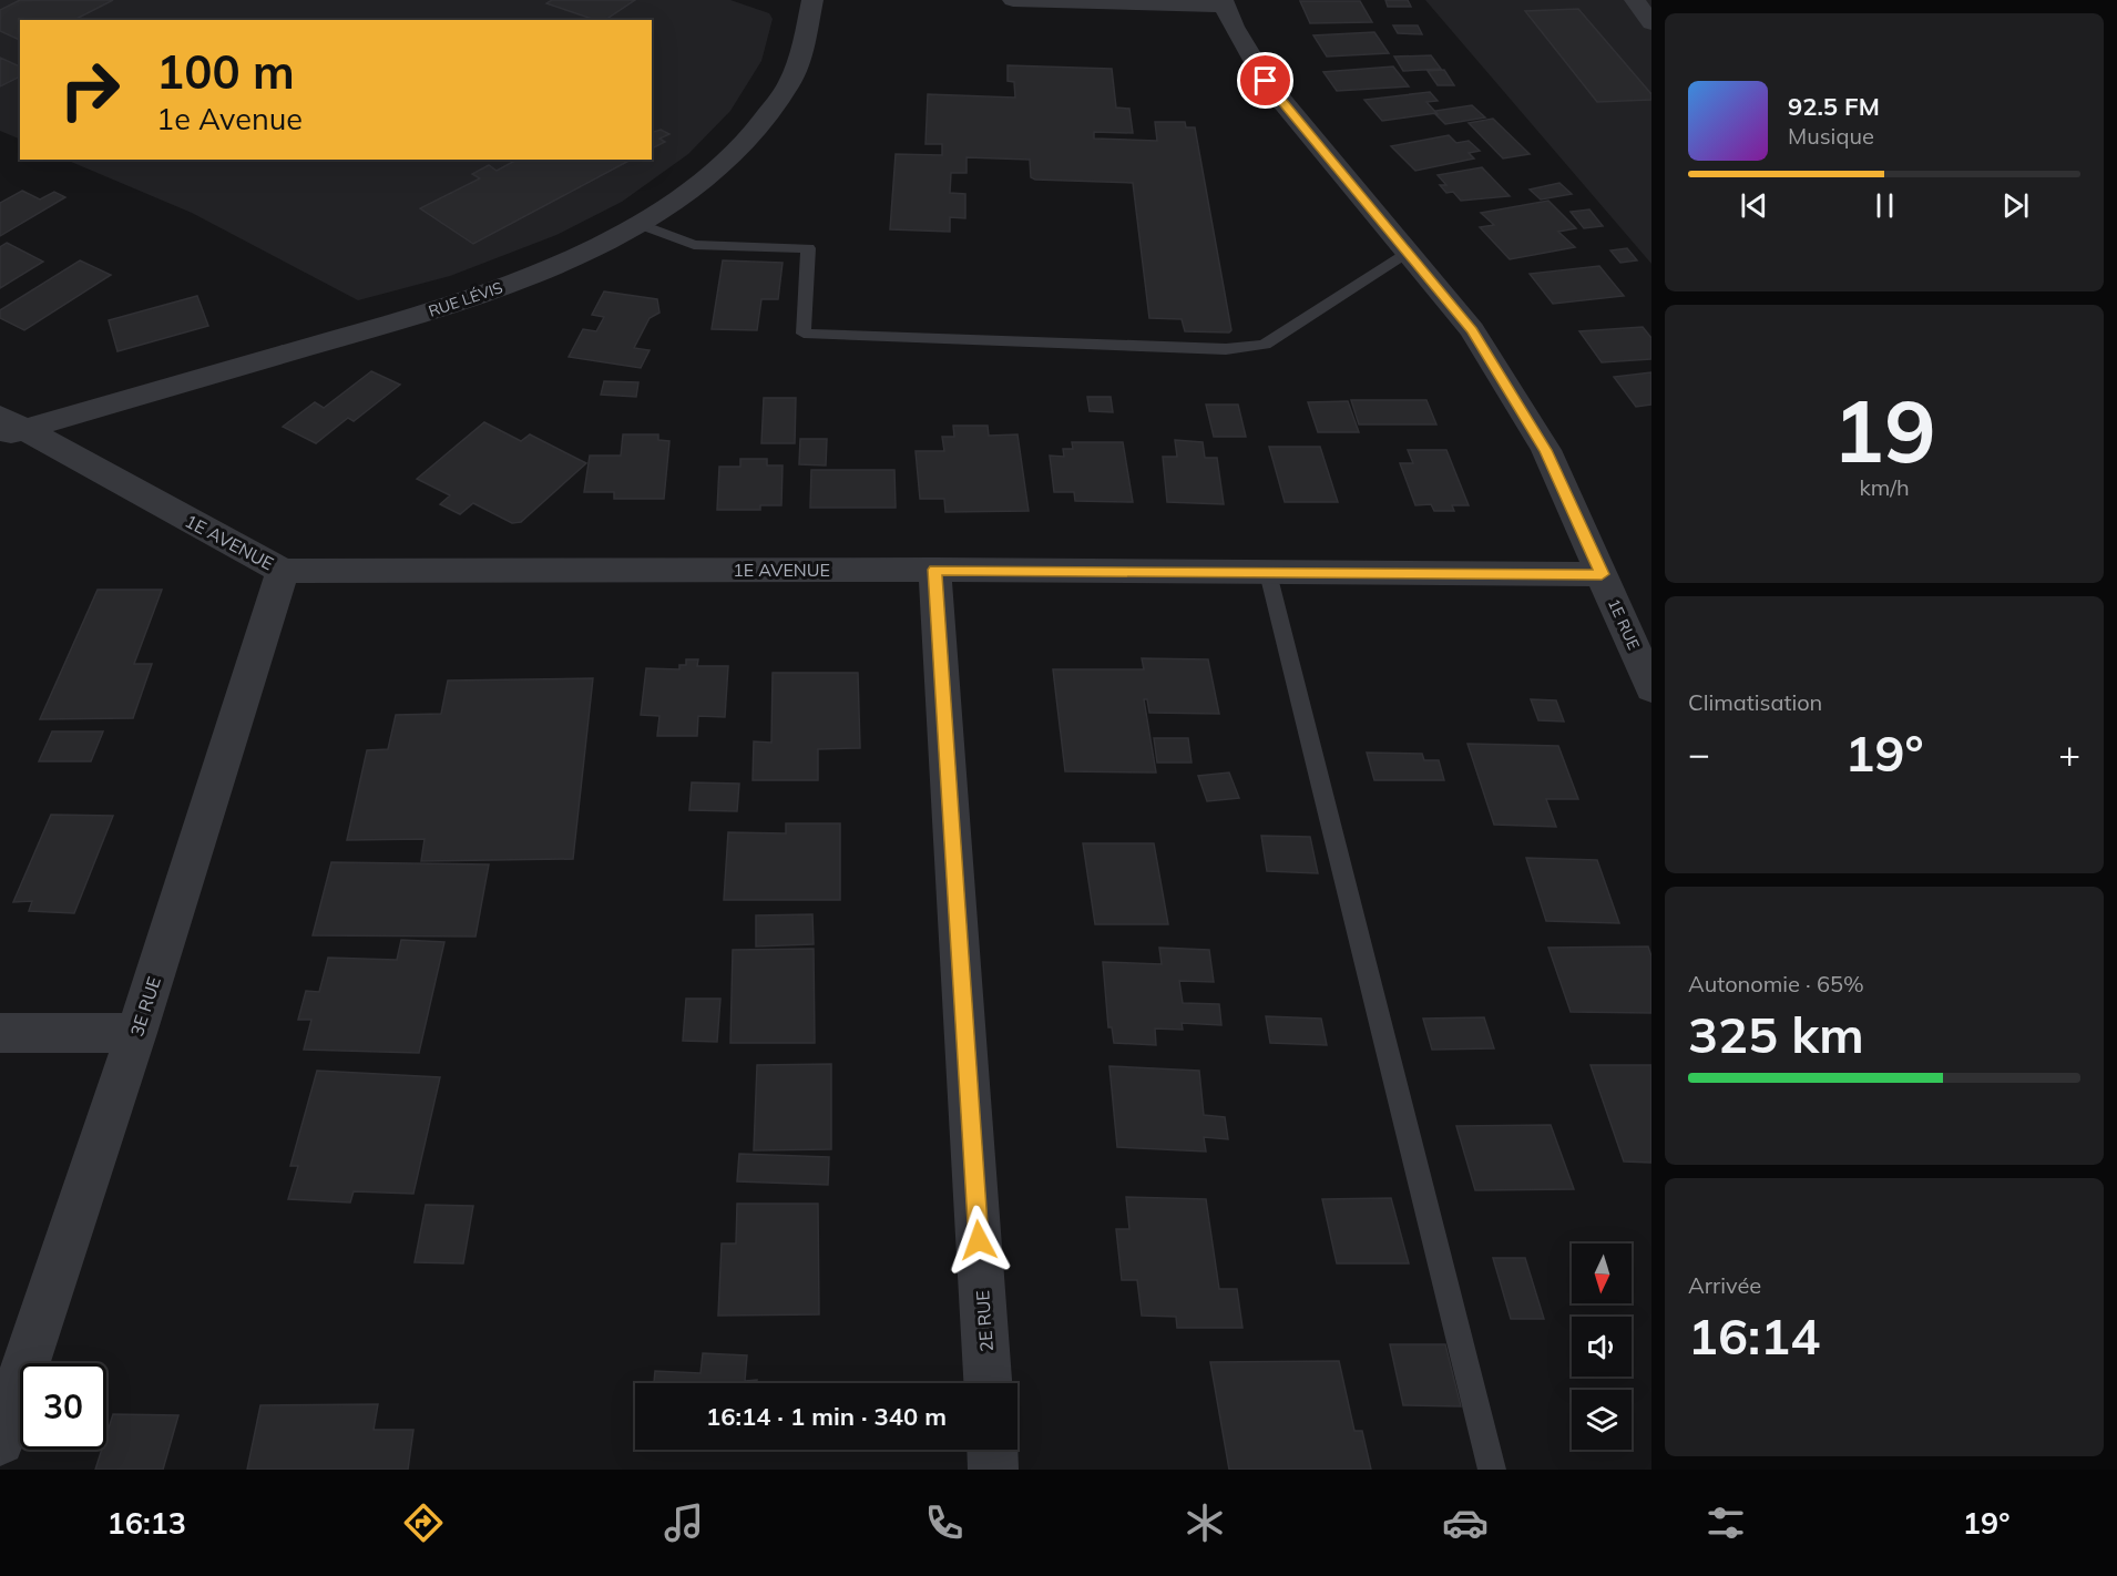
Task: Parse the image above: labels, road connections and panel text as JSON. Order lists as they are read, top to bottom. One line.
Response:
{"streets":{"street":["RUE LÉVIS","1E AVENUE","1E RUE","3E RUE","2E RUE"]},"crossings":[["RUE LÉVIS","1E AVENUE"],["1E AVENUE","1E RUE"],["1E AVENUE","3E RUE"],["1E AVENUE","2E RUE"]],"north":"bottom","page":{"turn":["100 m","1e Avenue"],"song":["92.5 FM","Musique"],"tile":[["19","km/h"],"Climatisation",["Autonomie · 65%","325 km"],["Arrivée","16:14"]],"heat":["−","19°","+"],"limit":"30","trip":"16:14 · 1 min · 340 m","tabs":["16:13","19°"]}}
